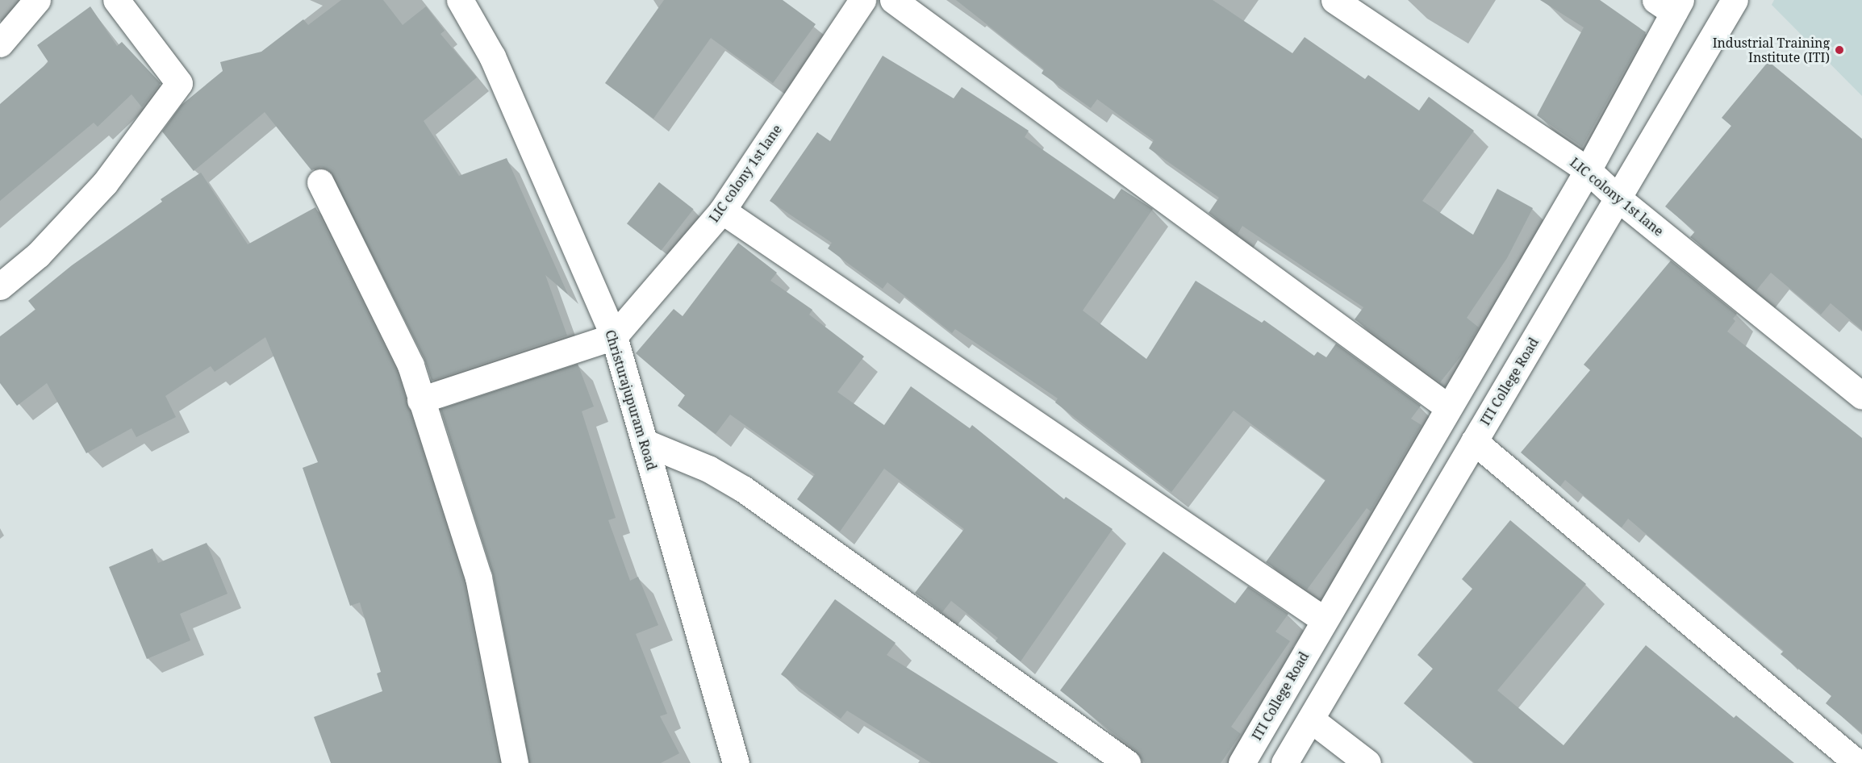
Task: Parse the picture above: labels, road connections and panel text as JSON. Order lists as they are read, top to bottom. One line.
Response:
{"streets":{"street":["LIC colony 1st lane","ITI College Road","Christurajupuram Road"]},"crossings":[["LIC colony 1st lane","ITI College Road"],["LIC colony 1st lane","Christurajupuram Road"]],"places":["Industrial Training Institute (ITI)"]}
